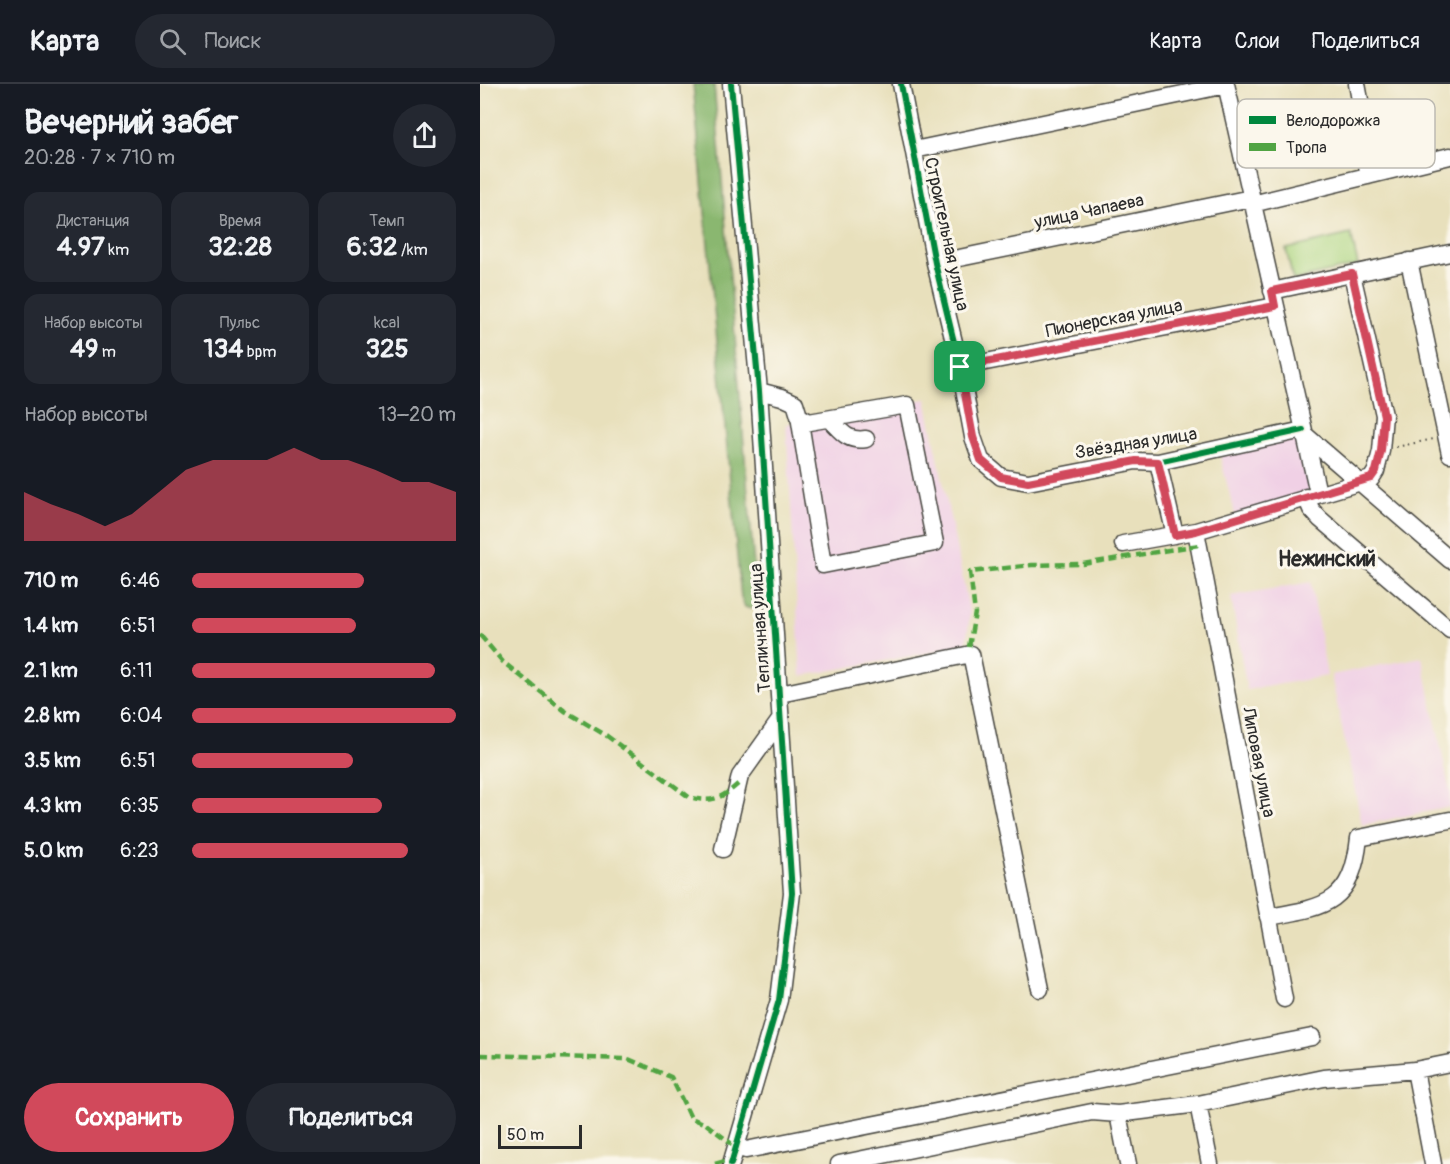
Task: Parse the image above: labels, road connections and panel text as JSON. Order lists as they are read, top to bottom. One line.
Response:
{"streets":{"street":["улица Чапаева","Строительная улица","Пионерская улица","Звёздная улица","Тепличная улица","Липовая улица"]},"crossings":[["улица Чапаева","Строительная улица"],["Строительная улица","Пионерская улица"],["Строительная улица","Звёздная улица"]],"districts":["Нежинский"],"legend":["Велодорожка","Тропа"],"scale_bar":"50 m","page":{"header":"Карта","search":"Поиск","nav":["Карта","Слои","Поделиться"],"heading":["Вечерний забег","20:28 · 7 × 710 m"],"stats":[["Дистанция","4.97 km"],["Время","32:28"],["Темп","6:32 /km"],["Набор высоты","49 m"],["Пульс","134 bpm"],["kcal","325"]],"chart":["Набор высоты","13–20 m"],"list":[{"name":"710 m","note":"6:46"},{"name":"1.4 km","note":"6:51"},{"name":"2.1 km","note":"6:11"},{"name":"2.8 km","note":"6:04"},{"name":"3.5 km","note":"6:51"},{"name":"4.3 km","note":"6:35"},{"name":"5.0 km","note":"6:23"}],"buttons":["Сохранить","Поделиться"],"scale":"50 m"}}
